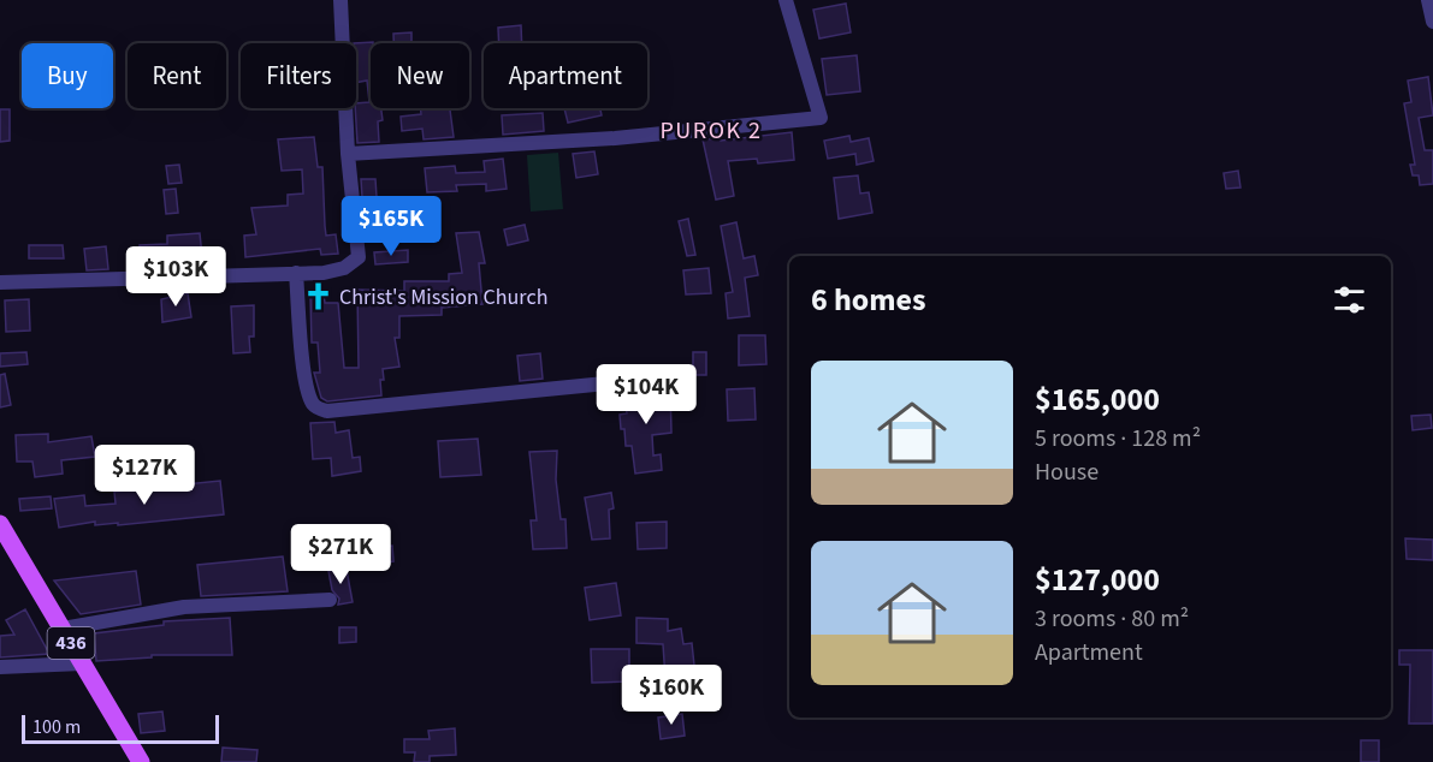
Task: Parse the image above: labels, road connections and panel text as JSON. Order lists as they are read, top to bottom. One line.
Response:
{"streets":{"main road":["436"]},"districts":["PUROK 2"],"places":{"church":["Christ's Mission Church"]},"scale_bar":"100 m","page":{"chip":["Buy","Rent","Filters","New","Apartment"],"price":["$165K","$103K","$104K","$127K","$271K","$160K"],"heading":"6 homes","list":[{"name":"$165,000","note":"5 rooms · 128 m² · House"},{"name":"$127,000","note":"3 rooms · 80 m² · Apartment"}],"scale":"100 m"}}
